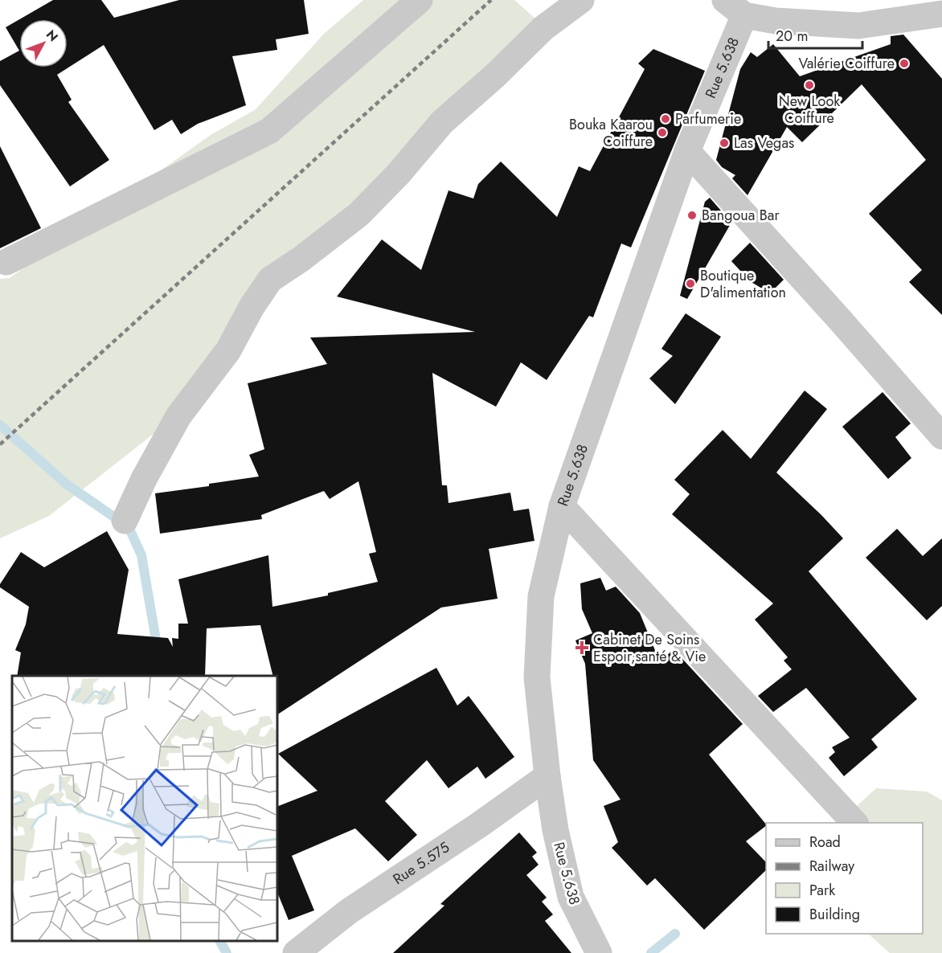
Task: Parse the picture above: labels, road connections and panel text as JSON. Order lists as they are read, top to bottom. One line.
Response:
{"streets":{"street":["Rue 5.638","Rue 5.575"]},"crossings":[["Rue 5.638","Rue 5.575"]],"places":{"other":["Valérie Coiffure","New Look Coiffure","Parfumerie","Bouka Kaarou Coiffure","Las Vegas","Bangoua Bar","Boutique D'alimentation"],"health":["Cabinet De Soins Espoir,santé & Vie"]},"legend":["Road","Railway","Park","Building"],"scale_bar":"20 m","north":"top right"}
